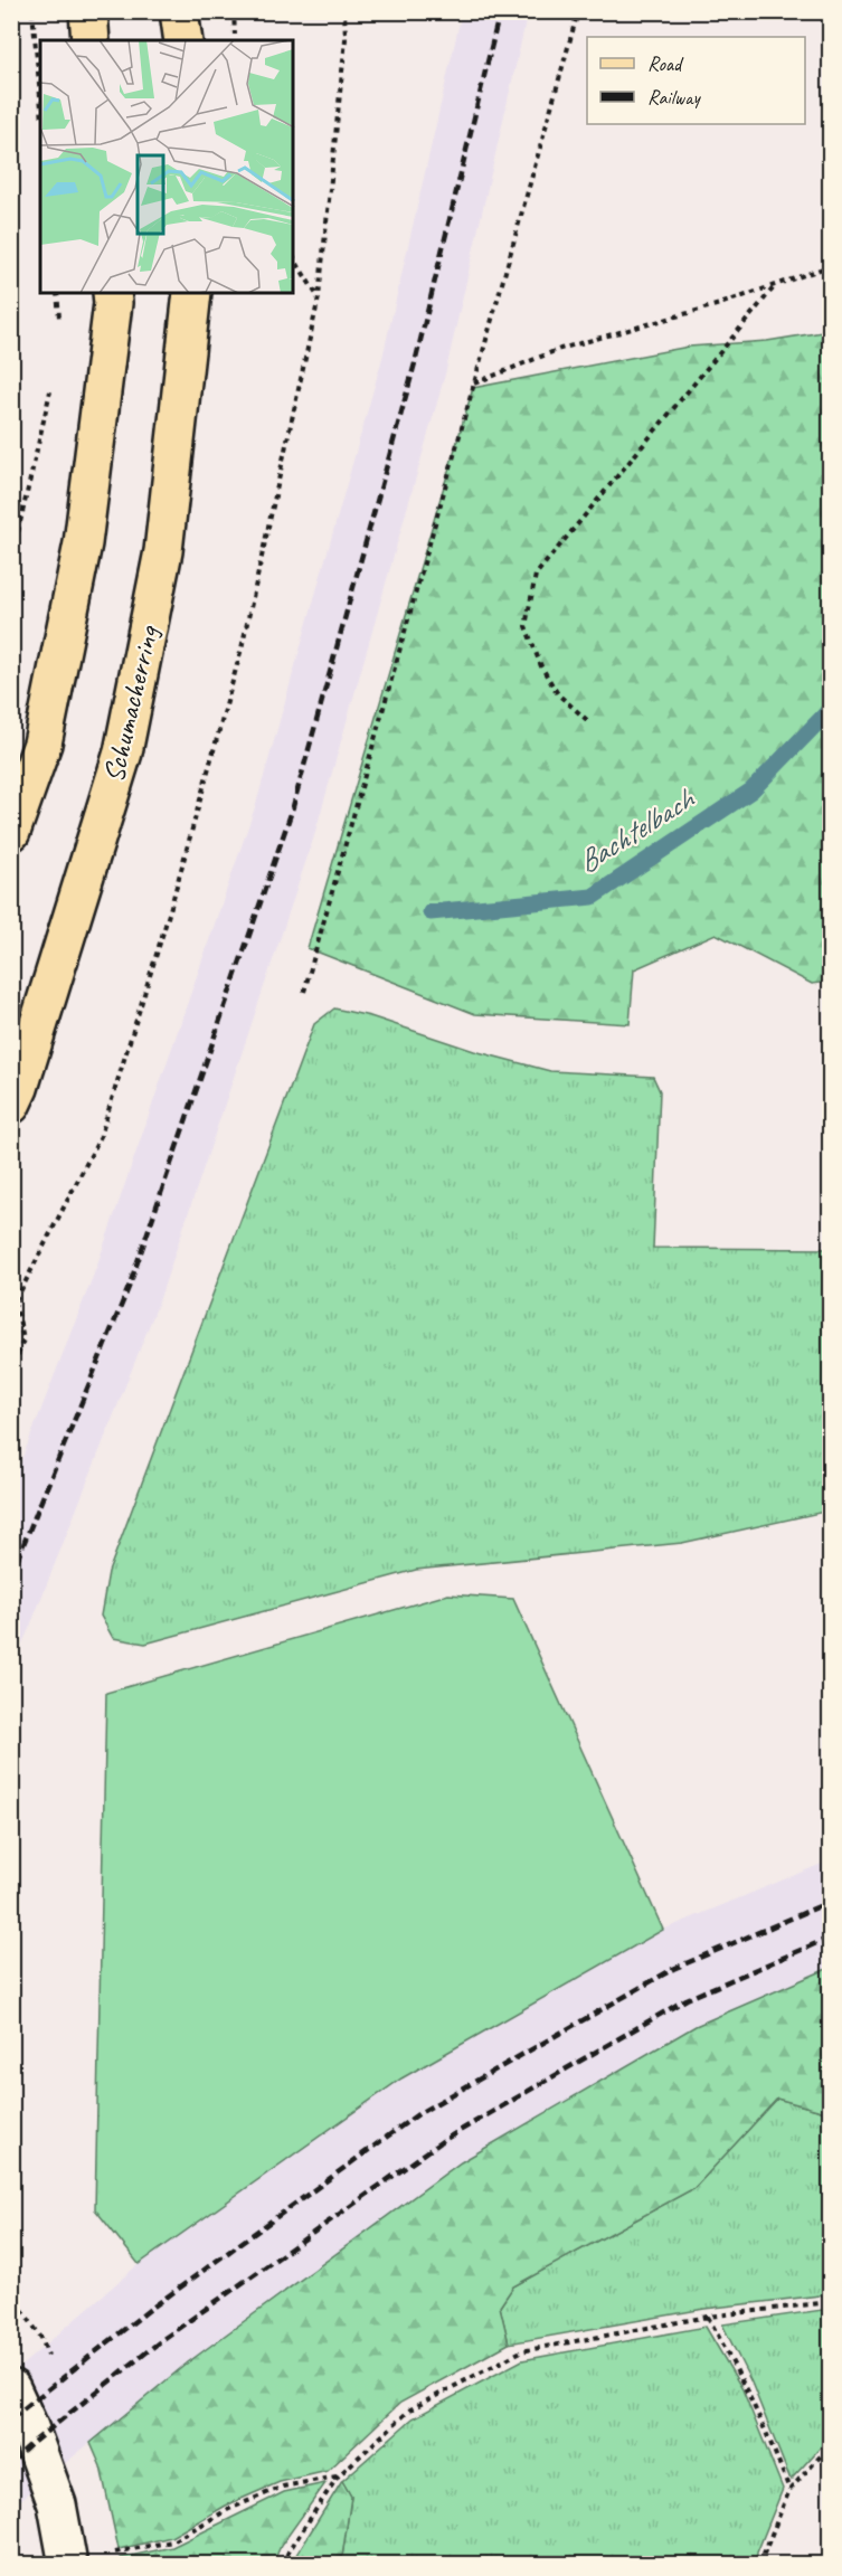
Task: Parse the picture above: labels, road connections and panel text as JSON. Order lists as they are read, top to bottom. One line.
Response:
{"streets":{"main road":["Schumacherring"]},"water":["Bachtelbach"],"legend":["Road","Railway"]}
